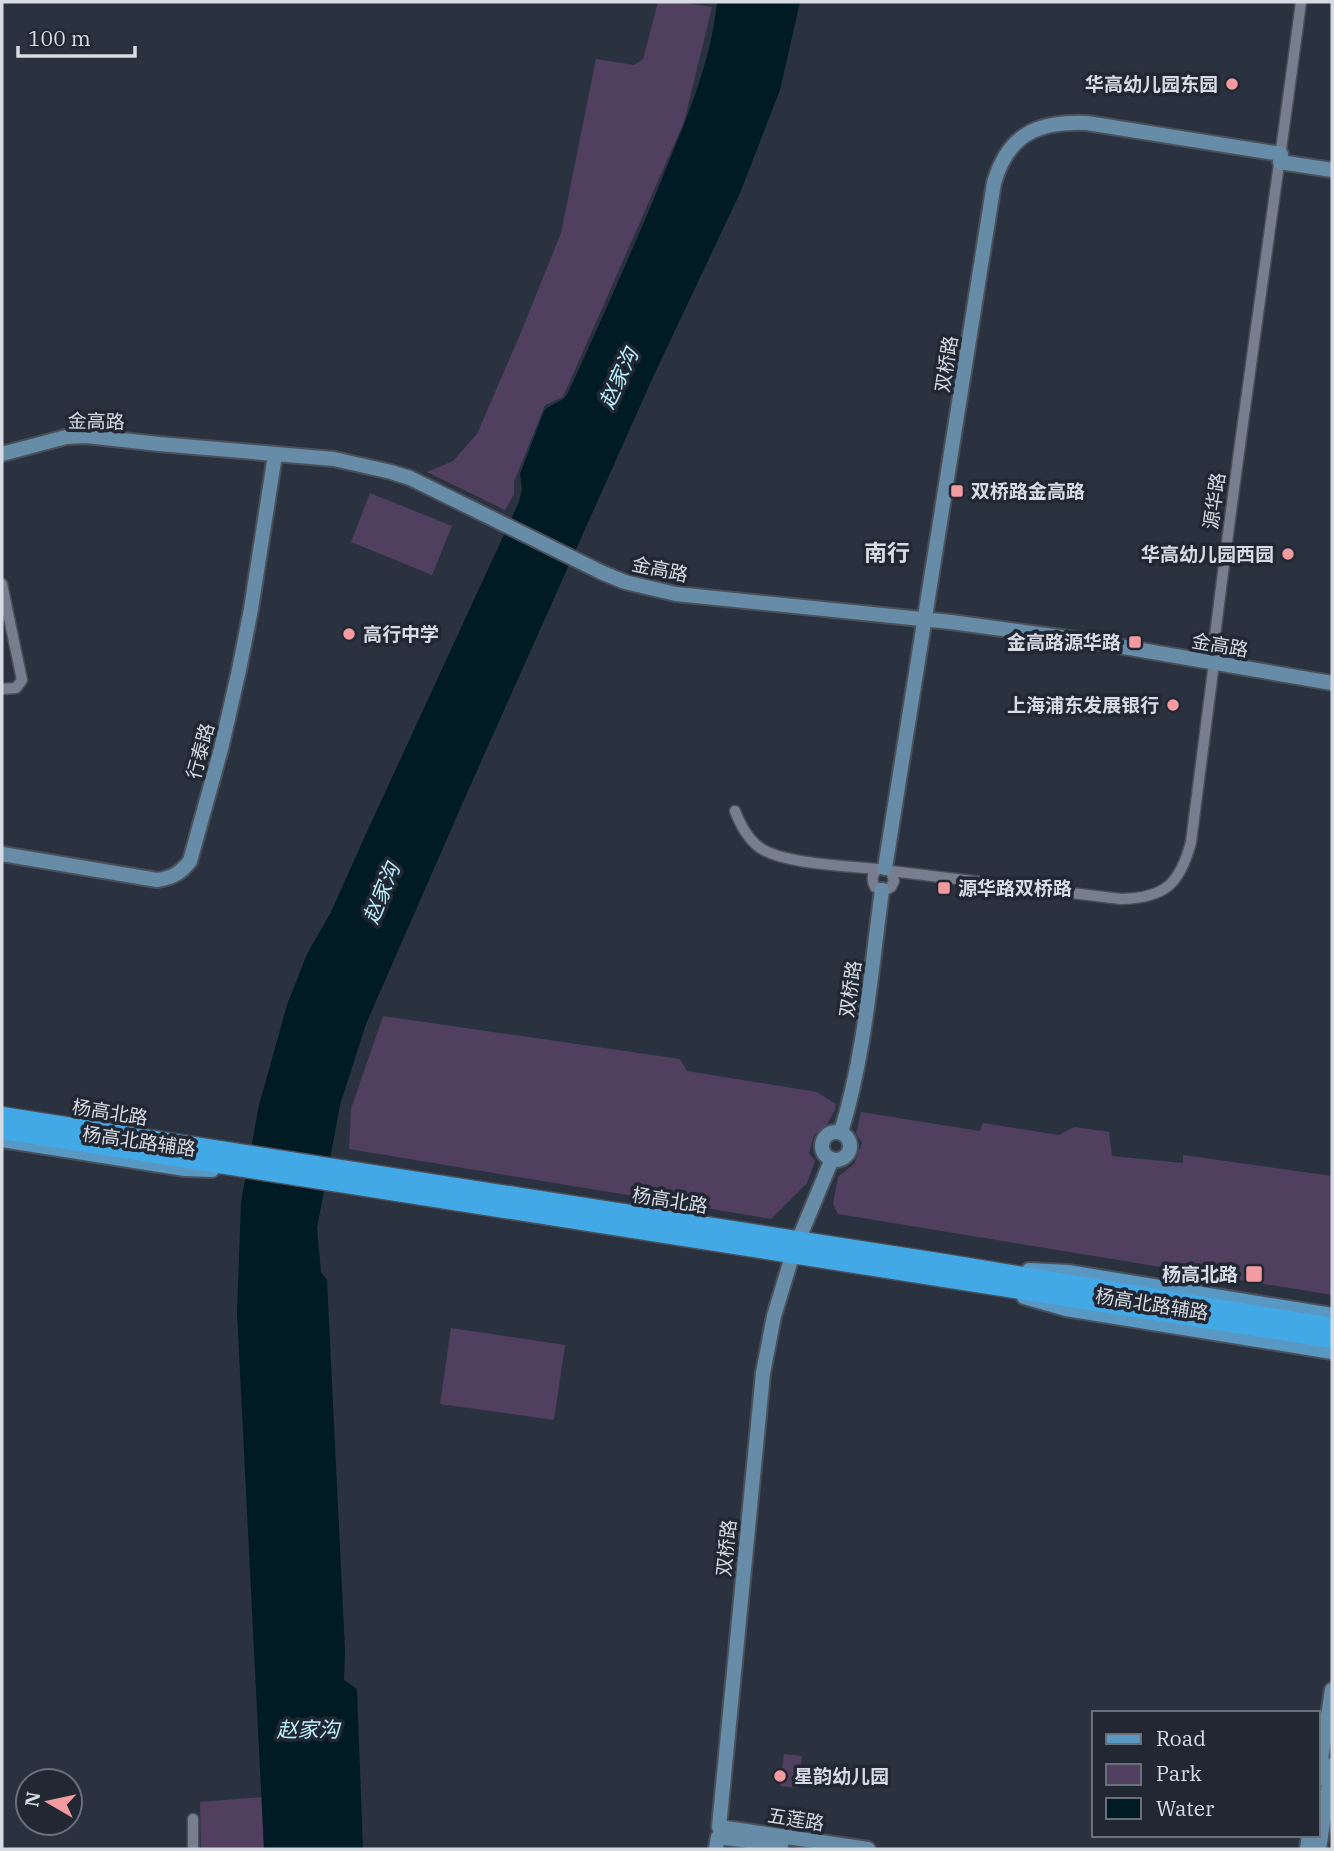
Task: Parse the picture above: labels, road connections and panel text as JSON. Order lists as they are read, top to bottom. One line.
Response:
{"streets":{"highway":["杨高北路"],"main road":["杨高北路辅路"],"street":["双桥路","金高路","源华路","行泰路","五莲路"]},"crossings":[["双桥路","金高路"],["双桥路","源华路"],["双桥路","杨高北路"],["双桥路","五莲路"],["金高路","源华路"],["金高路","行泰路"],["杨高北路","杨高北路辅路"]],"districts":["南行"],"water":["赵家沟"],"places":{"other":["华高幼儿园东园","华高幼儿园西园","高行中学","上海浦东发展银行","星韵幼儿园"],"transit":["双桥路金高路","金高路源华路","源华路双桥路","杨高北路"]},"legend":["Road","Park","Water"],"scale_bar":"100 m","north":"left"}
